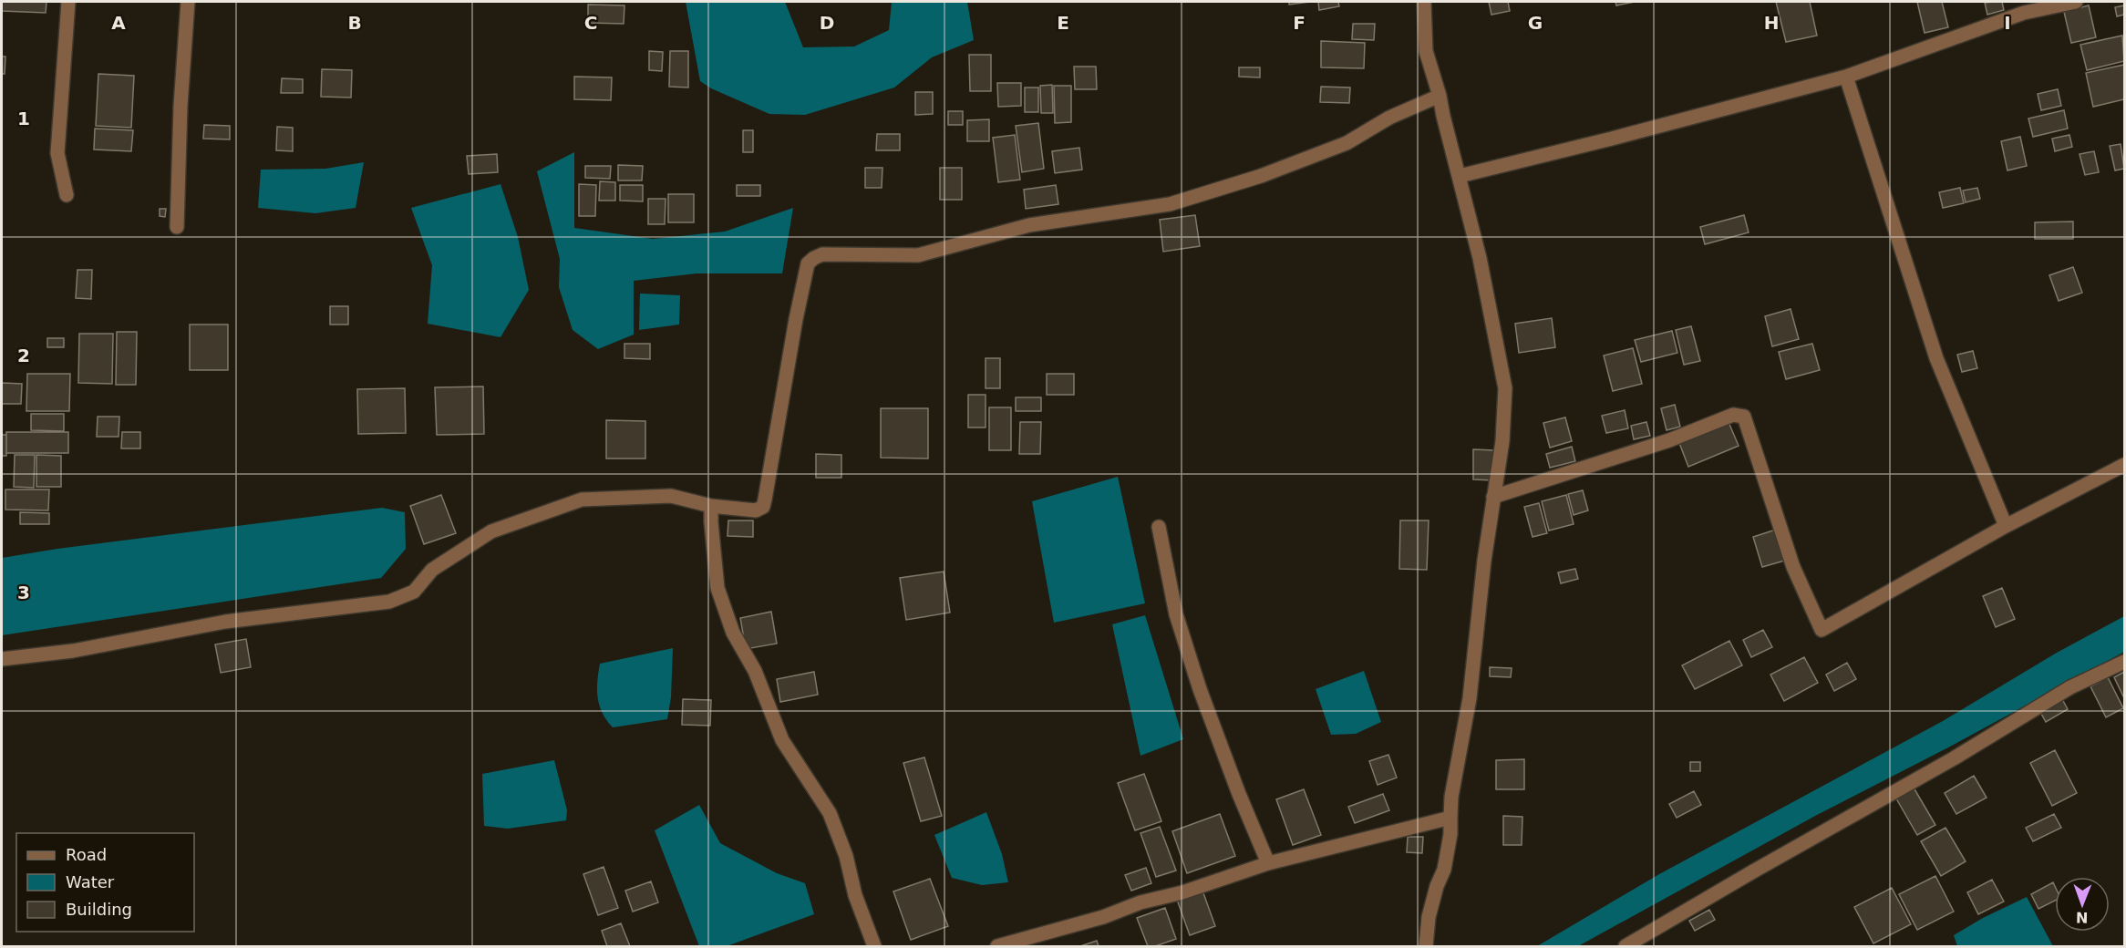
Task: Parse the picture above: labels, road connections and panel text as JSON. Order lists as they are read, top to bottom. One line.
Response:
{"legend":["Road","Water","Building"],"north":"bottom","grid":{"columns":["A","B","C","D","E","F","G","H","I"],"rows":["1","2","3"]}}
